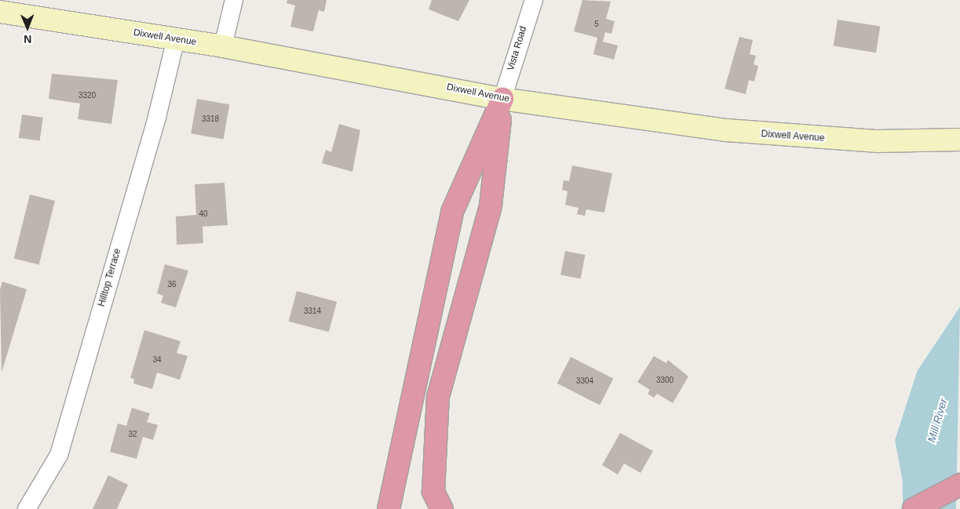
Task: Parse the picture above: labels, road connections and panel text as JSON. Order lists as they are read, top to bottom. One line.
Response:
{"streets":{"main road":["Dixwell Avenue"],"street":["Vista Road","Hilltop Terrace"]},"crossings":[["Dixwell Avenue","Vista Road"],["Dixwell Avenue","Hilltop Terrace"]],"water":["Mill River"],"house_numbers":["5","3320","3318","40","36","3314","34","3300","3304","32"],"north":"bottom"}
